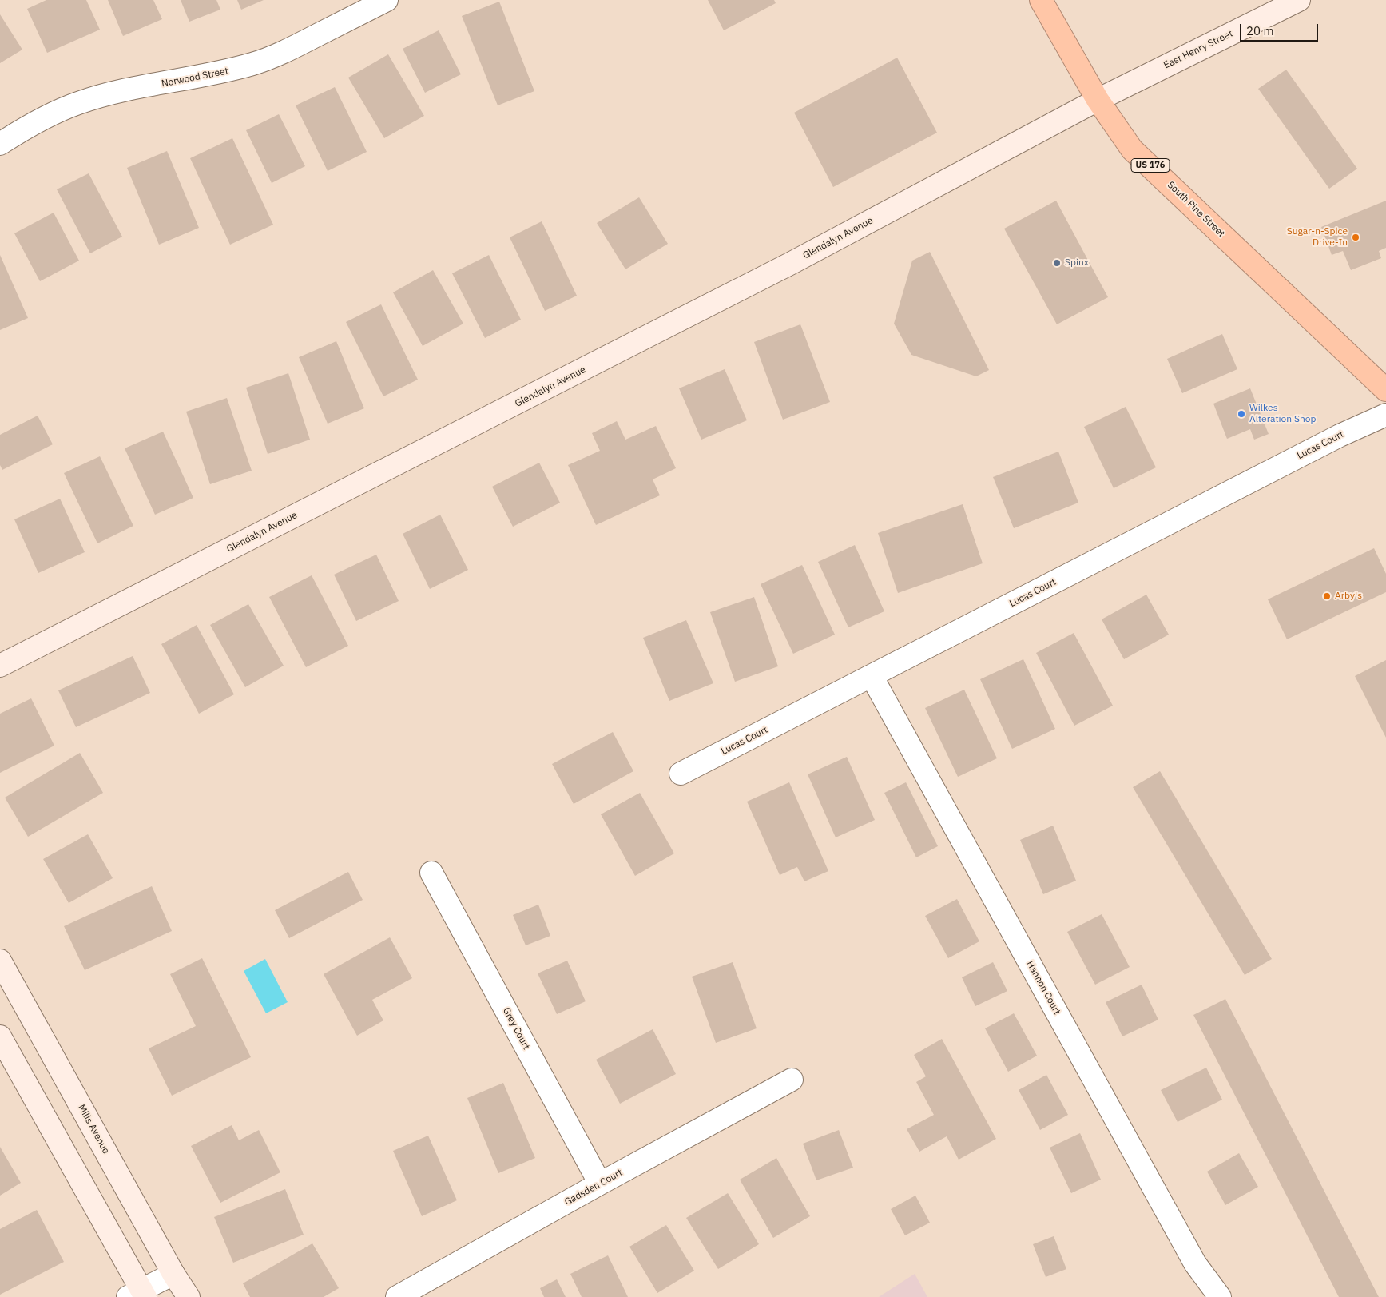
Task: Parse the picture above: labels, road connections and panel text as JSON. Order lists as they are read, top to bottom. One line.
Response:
{"streets":{"highway":["US 176","South Pine Street"],"street":["East Henry Street","Norwood Street","Glendalyn Avenue","Lucas Court","Hannon Court","Grey Court","Mills Avenue","Gadsden Court"]},"crossings":[["East Henry Street","South Pine Street"],["East Henry Street","Glendalyn Avenue"],["South Pine Street","Glendalyn Avenue"],["Lucas Court","Hannon Court"],["Grey Court","Gadsden Court"]],"places":["Sugar-n-Spice Drive-In","Spinx","Wilkes Alteration Shop","Arby's"],"scale_bar":"20 m"}
